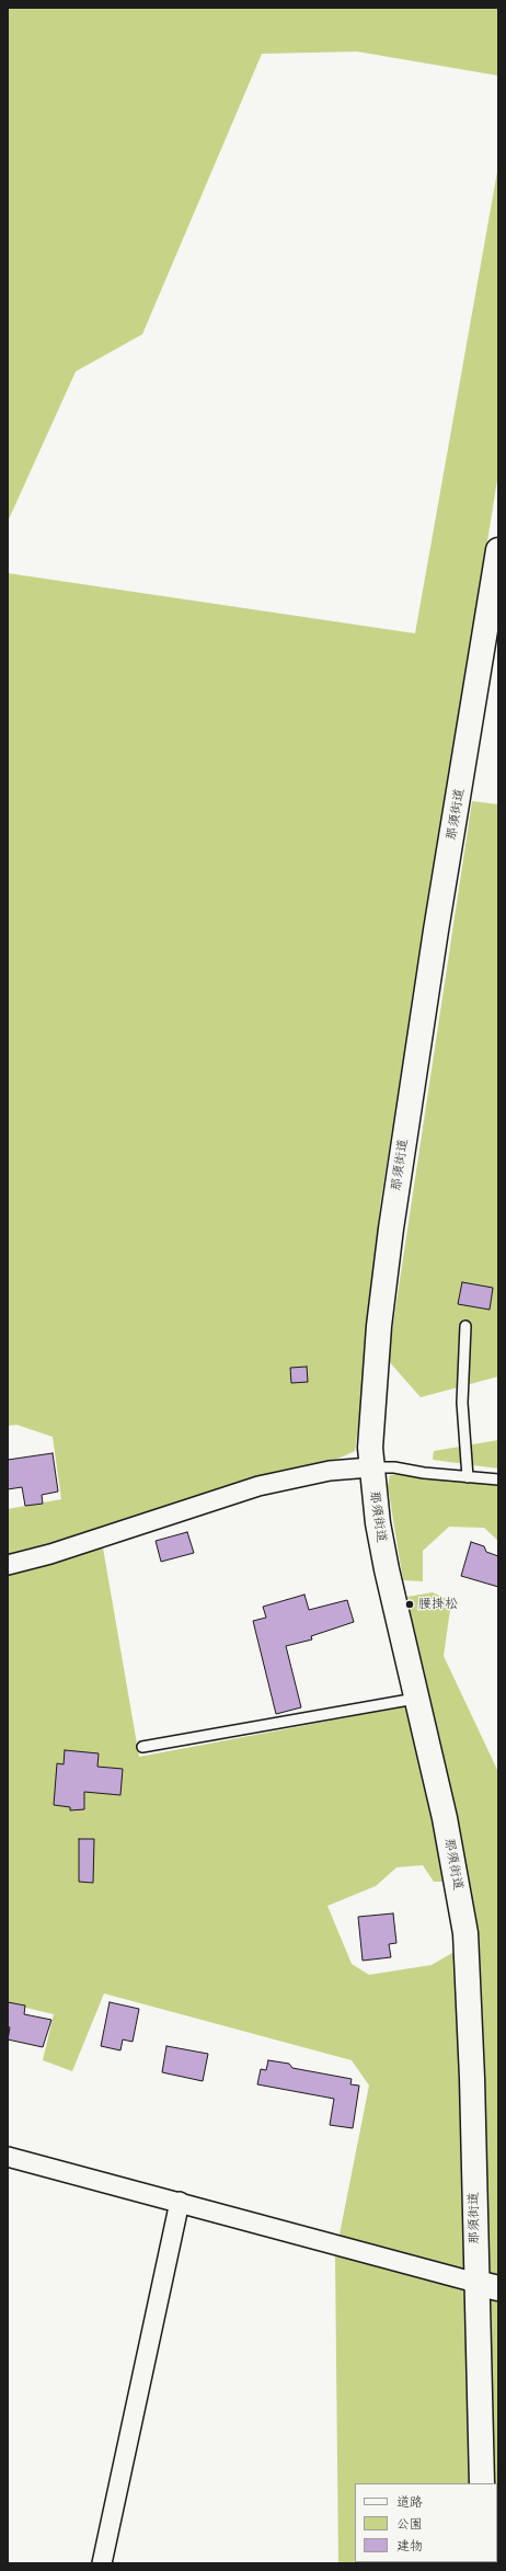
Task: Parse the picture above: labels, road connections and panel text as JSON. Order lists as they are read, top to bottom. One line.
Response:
{"streets":{"main road":["那須街道"]},"places":["腰掛松"],"legend":["道路","公園","建物"]}
